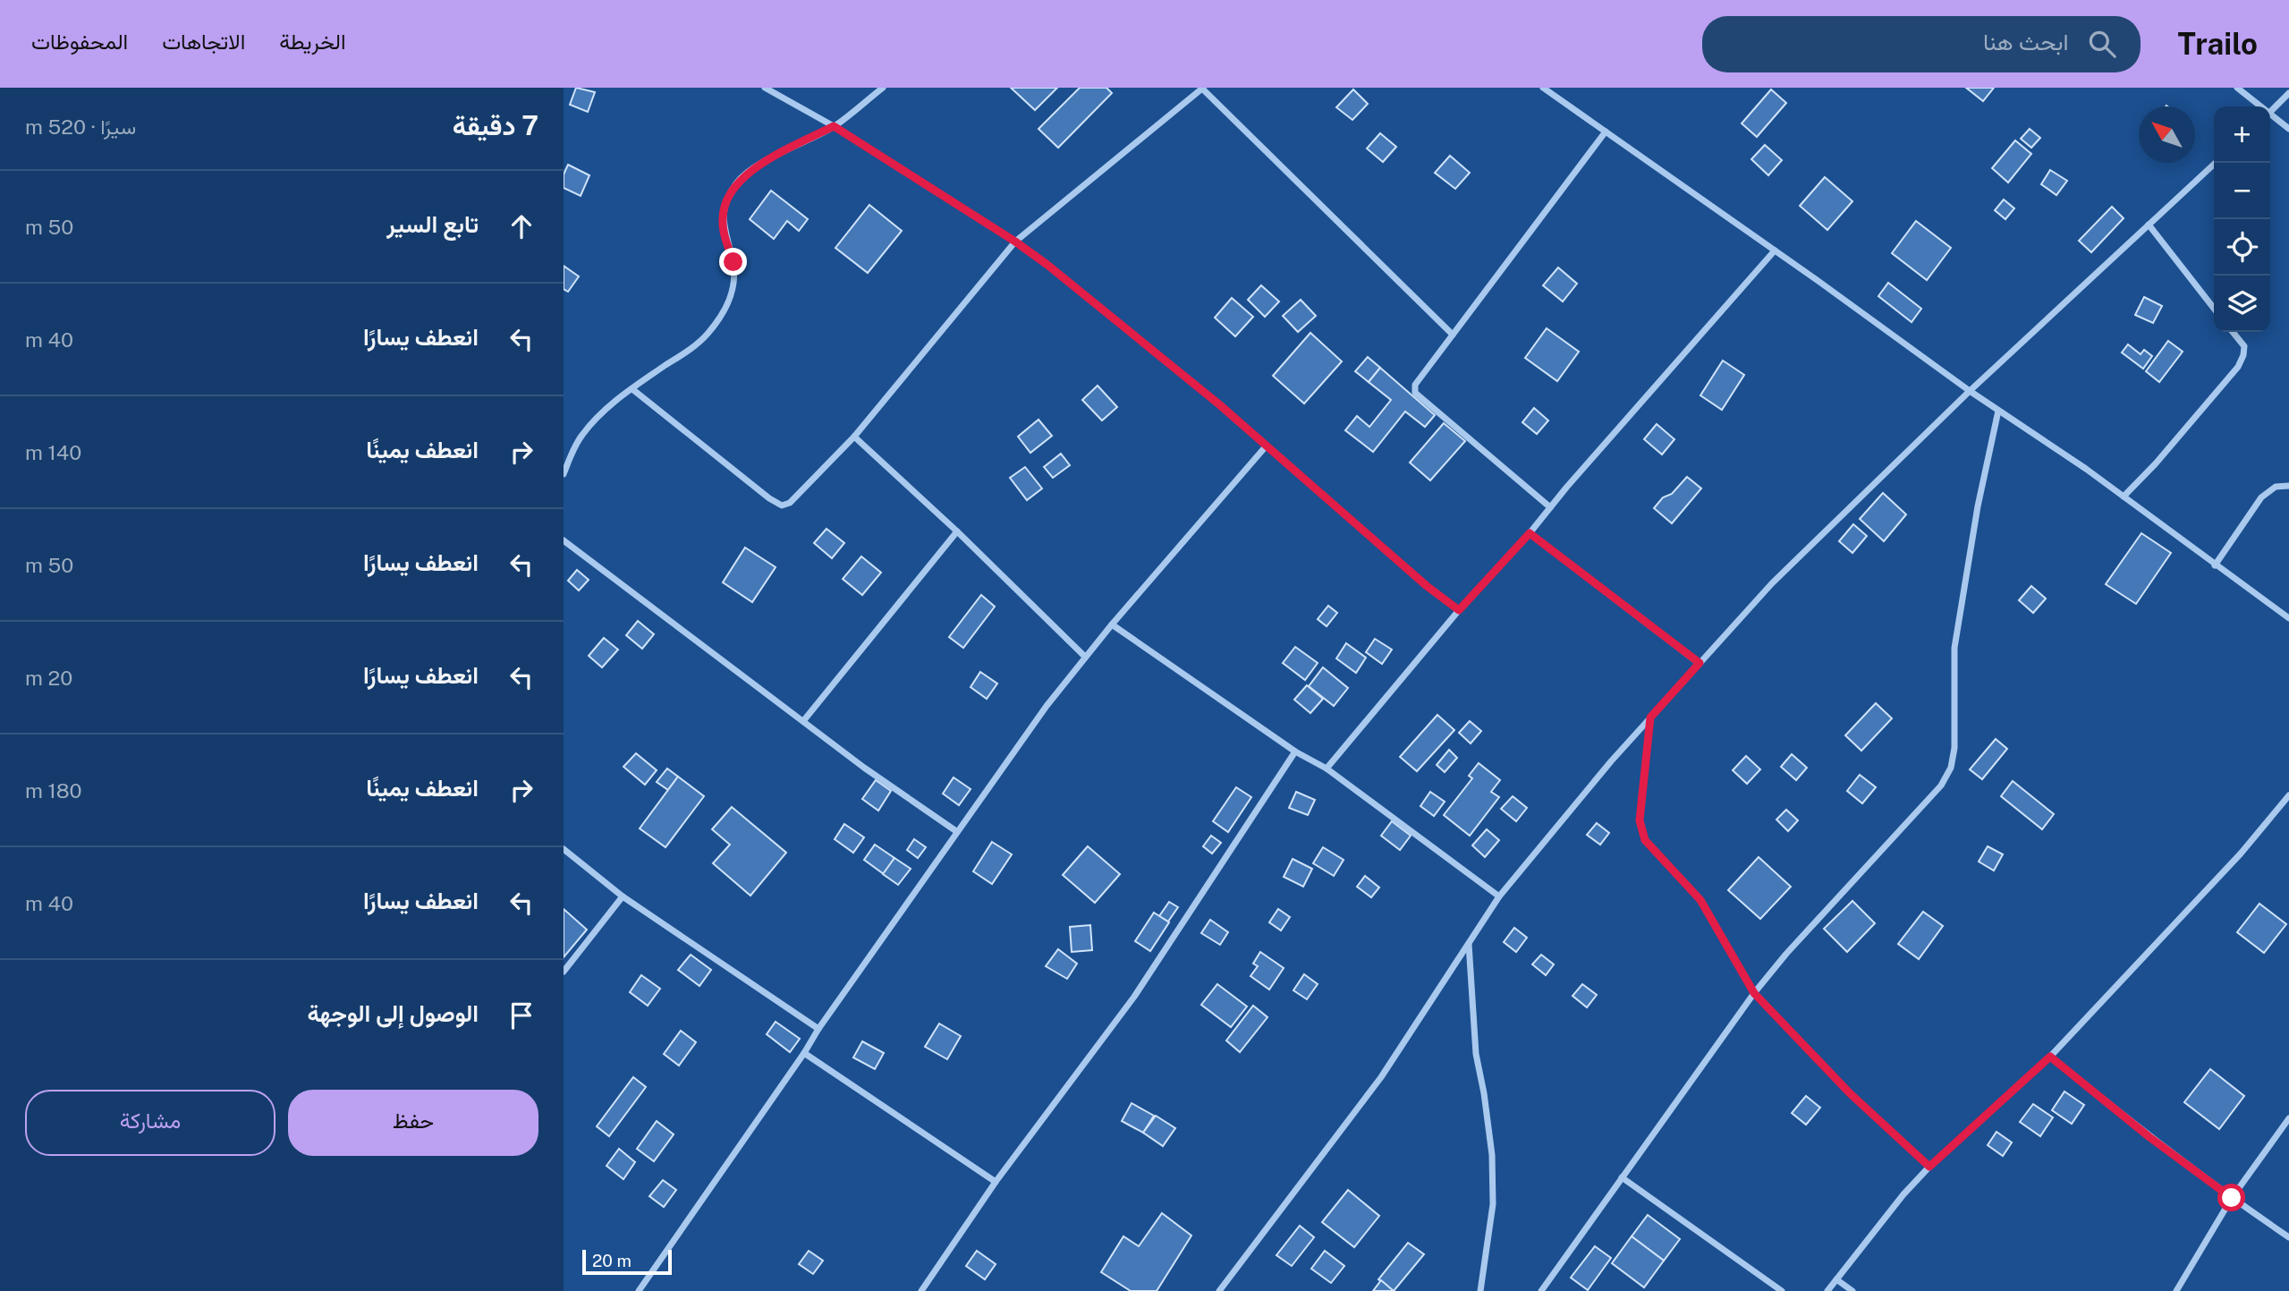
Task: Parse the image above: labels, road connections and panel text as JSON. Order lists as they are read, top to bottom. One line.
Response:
{"scale_bar":"20 m","north":"top left","page":{"header":"Trailo","search":"ابحث هنا","nav":["الخريطة","الاتجاهات","المحفوظات"],"heading":["7 دقيقة","سيرًا · 520 m"],"map_buttons":["+","−"],"list":[["تابع السير","50 m"],["انعطف يسارًا","40 m"],["انعطف يمينًا","140 m"],["انعطف يسارًا","50 m"],["انعطف يسارًا","20 m"],["انعطف يمينًا","180 m"],["انعطف يسارًا","40 m"],"الوصول إلى الوجهة"],"buttons":["حفظ","مشاركة"],"scale":"20 m"}}
